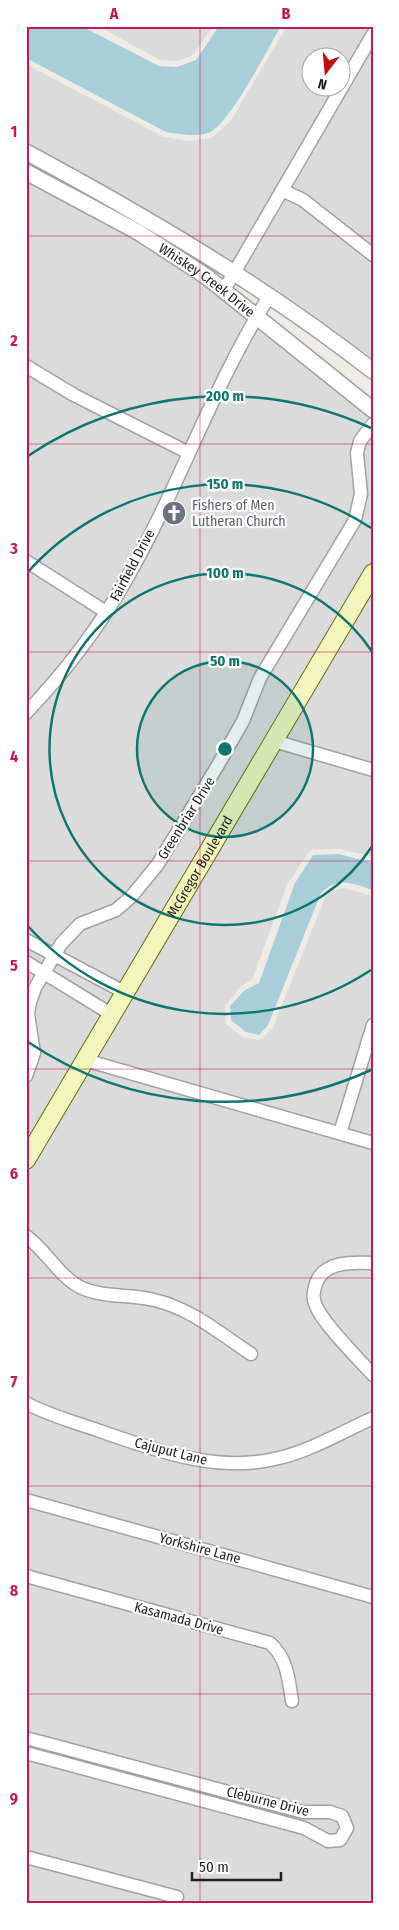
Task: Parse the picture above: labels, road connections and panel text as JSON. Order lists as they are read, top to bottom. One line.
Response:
{"streets":{"main road":["McGregor Boulevard"],"street":["Whiskey Creek Drive","Fairfield Drive","Greenbriar Drive","Cajuput Lane","Yorkshire Lane","Kasamada Drive","Cleburne Drive"]},"crossings":[["Whiskey Creek Drive","Fairfield Drive"]],"places":{"church":["Fishers of Men Lutheran Church"]},"scale_bar":"50 m","north":"bottom","grid":{"columns":["A","B"],"rows":["1","2","3","4","5","6","7","8","9"]},"rings":["200 m","150 m","100 m","50 m"]}
